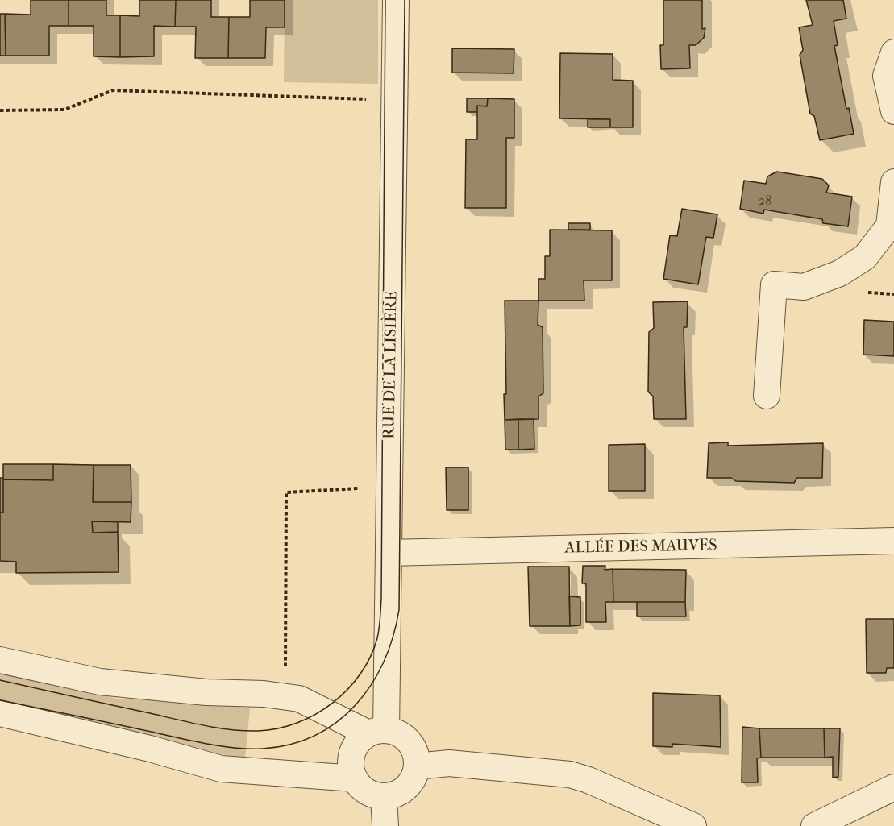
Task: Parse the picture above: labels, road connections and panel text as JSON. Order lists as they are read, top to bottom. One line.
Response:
{"streets":{"street":["RUE DE LA LISIÈRE","ALLÉE DES MAUVES"]},"crossings":[["RUE DE LA LISIÈRE","ALLÉE DES MAUVES"]],"house_numbers":["28"]}
